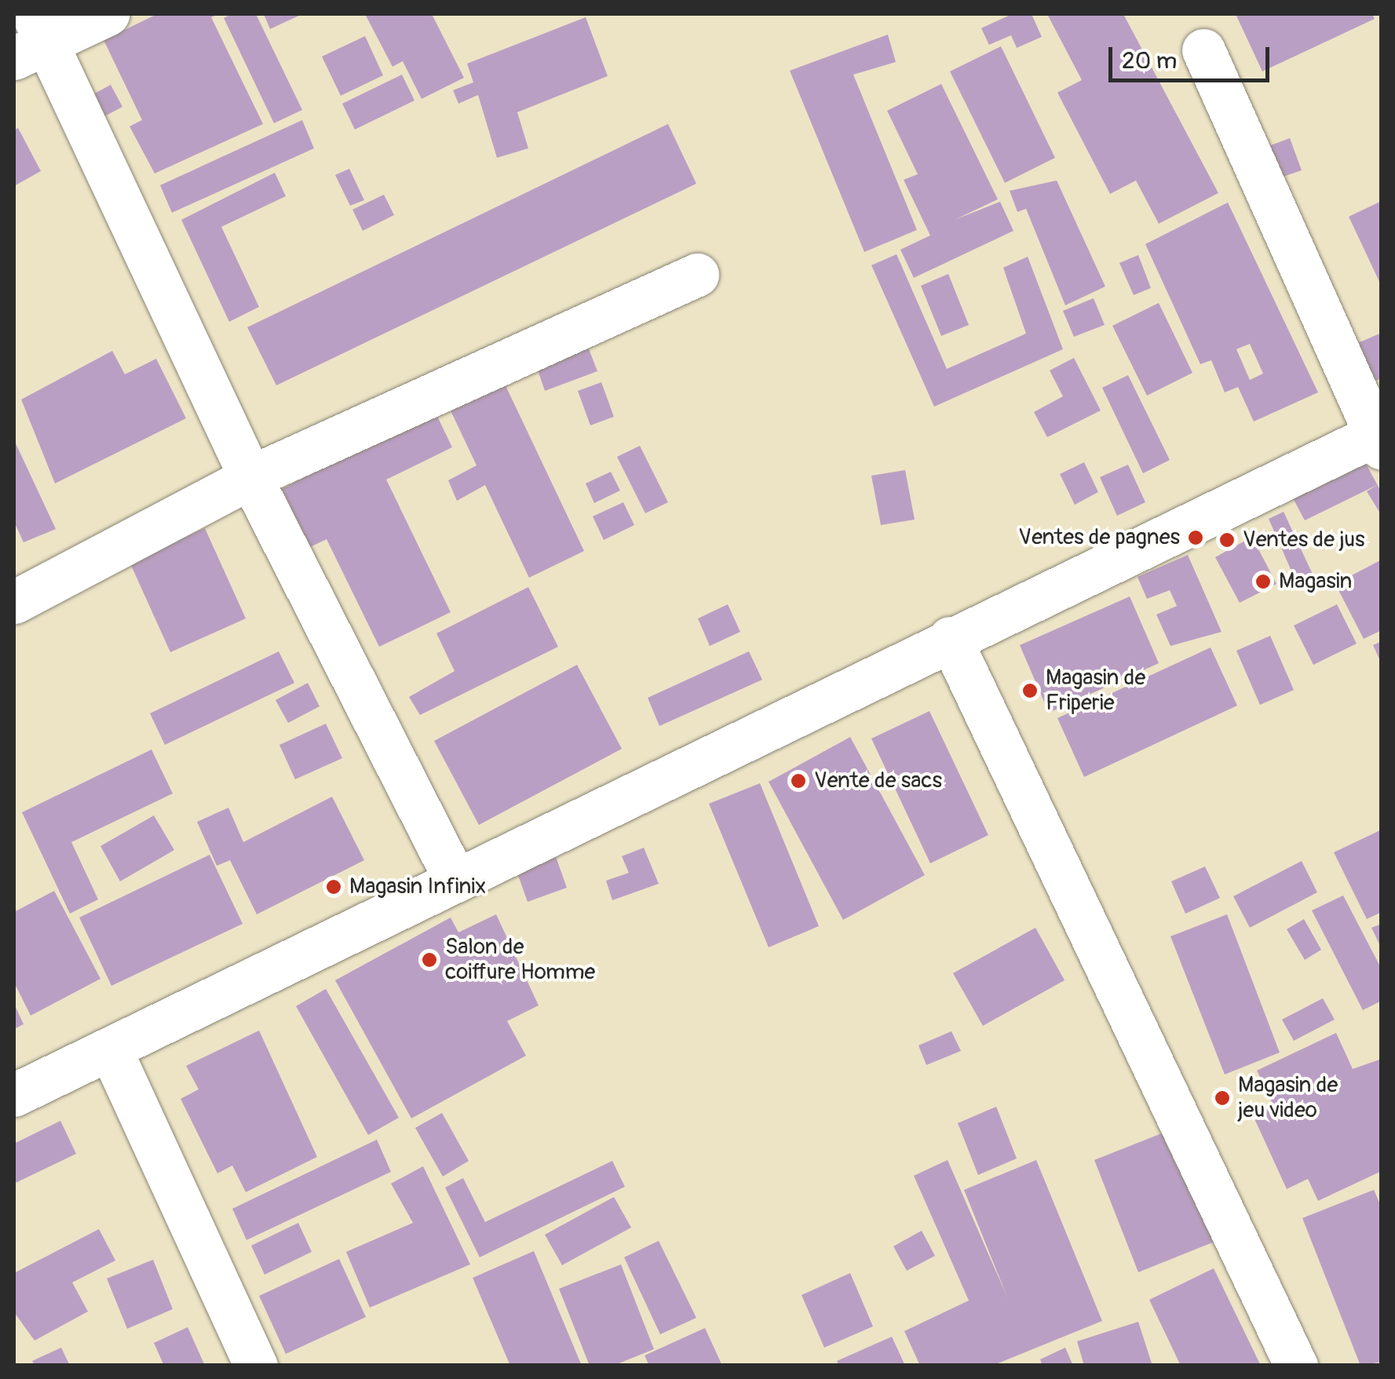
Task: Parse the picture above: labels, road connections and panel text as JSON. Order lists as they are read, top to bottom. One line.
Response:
{"places":["Ventes de pagnes","Ventes de jus","Magasin","Magasin de Friperie","Vente de sacs","Magasin Infinix","Salon de coiffure Homme","Magasin de jeu video"],"scale_bar":"20 m"}
